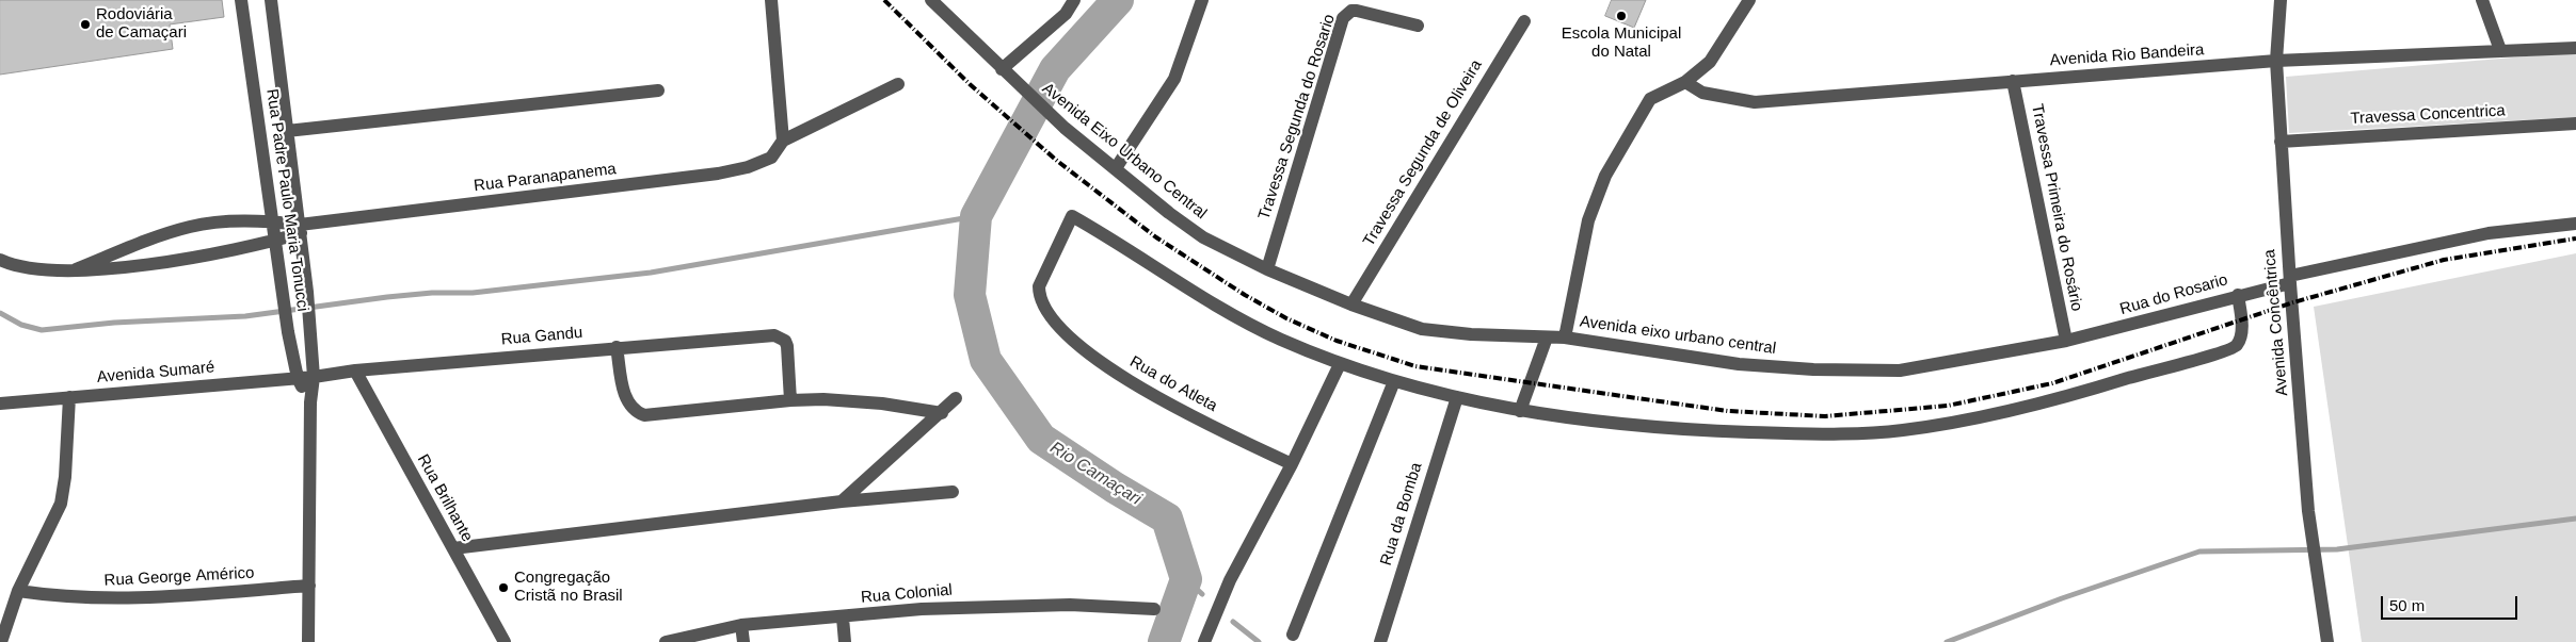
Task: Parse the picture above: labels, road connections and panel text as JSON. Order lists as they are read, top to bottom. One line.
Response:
{"streets":{"street":["Avenida Rio Bandeira","Travessa Concentrica","Travessa Segunda do Rosario","Avenida Eixo Urbano Central","Travessa Segunda de Oliveira","Rua Paranapanema","Rua Padre Paulo Maria Tonucci","Travessa Primeira do Rosário","Rua do Rosario","Avenida Concêntrica","Avenida eixo urbano central","Rua Gandu","Avenida Sumaré","Rua do Atleta","Rua Brilhante","Rua da Bomba","Rua George Américo","Rua Colonial"]},"crossings":[["Avenida Rio Bandeira","Travessa Primeira do Rosário"],["Avenida Rio Bandeira","Avenida Concêntrica"],["Travessa Concentrica","Avenida Concêntrica"],["Travessa Segunda do Rosario","Avenida Eixo Urbano Central"],["Avenida Eixo Urbano Central","Travessa Segunda de Oliveira"],["Avenida Eixo Urbano Central","Avenida eixo urbano central"],["Travessa Segunda de Oliveira","Avenida eixo urbano central"],["Rua Paranapanema","Rua Padre Paulo Maria Tonucci"],["Rua Padre Paulo Maria Tonucci","Rua Gandu"],["Rua Padre Paulo Maria Tonucci","Avenida Sumaré"],["Rua Padre Paulo Maria Tonucci","Rua George Américo"],["Travessa Primeira do Rosário","Rua do Rosario"],["Travessa Primeira do Rosário","Avenida eixo urbano central"],["Rua do Rosario","Avenida Concêntrica"],["Rua do Rosario","Avenida eixo urbano central"],["Rua Gandu","Avenida Sumaré"],["Rua Gandu","Rua Brilhante"]],"water":["Rio Camaçari"],"places":["Escola Municipal do Natal","Rodoviária de Camaçari","Congregação Cristã no Brasil"],"scale_bar":"50 m"}
